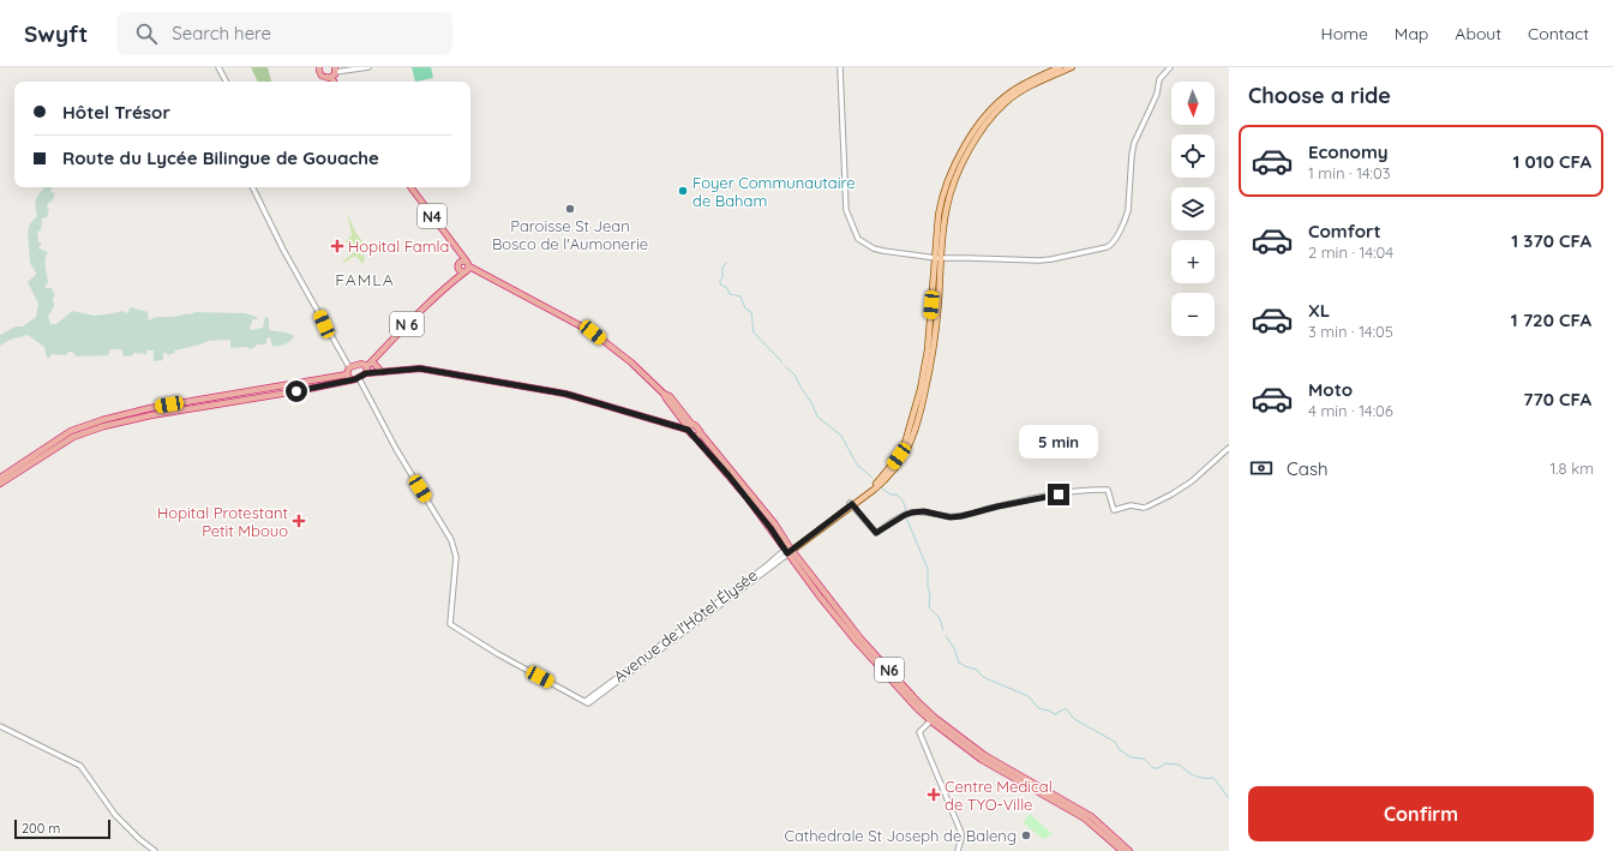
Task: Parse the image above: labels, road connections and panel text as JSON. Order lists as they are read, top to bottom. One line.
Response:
{"streets":{"highway":["N4","N 6","N6"],"street":["Avenue de l'Hôtel Élysée"]},"crossings":[["N4","N 6"],["Avenue de l'Hôtel Élysée","N6"]],"districts":["FAMLA"],"places":{"other":["Foyer Communautaire de Baham","Paroisse St Jean Bosco de l'Aumonerie","Cathedrale St Joseph de Baleng"],"health":["Hopital Famla","Hopital Protestant Petit Mbouo","Centre Medical de TYO-Ville"]},"scale_bar":"200 m","north":"bottom","page":{"header":"Swyft","search":"Search here","nav":["Home","Map","About","Contact"],"heading":"Choose a ride","map_buttons":["+","−"],"banner":["Hôtel Trésor","Route du Lycée Bilingue de Gouache"],"list":[{"name":"Economy","note":"1 min · 14:03","value":"1 010 CFA"},{"name":"Comfort","note":"2 min · 14:04","value":"1 370 CFA"},{"name":"XL","note":"3 min · 14:05","value":"1 720 CFA"},{"name":"Moto","note":"4 min · 14:06","value":"770 CFA"}],"bubble":"5 min","pay":["Cash","1.8 km"],"buttons":"Confirm","scale":"200 m"}}
